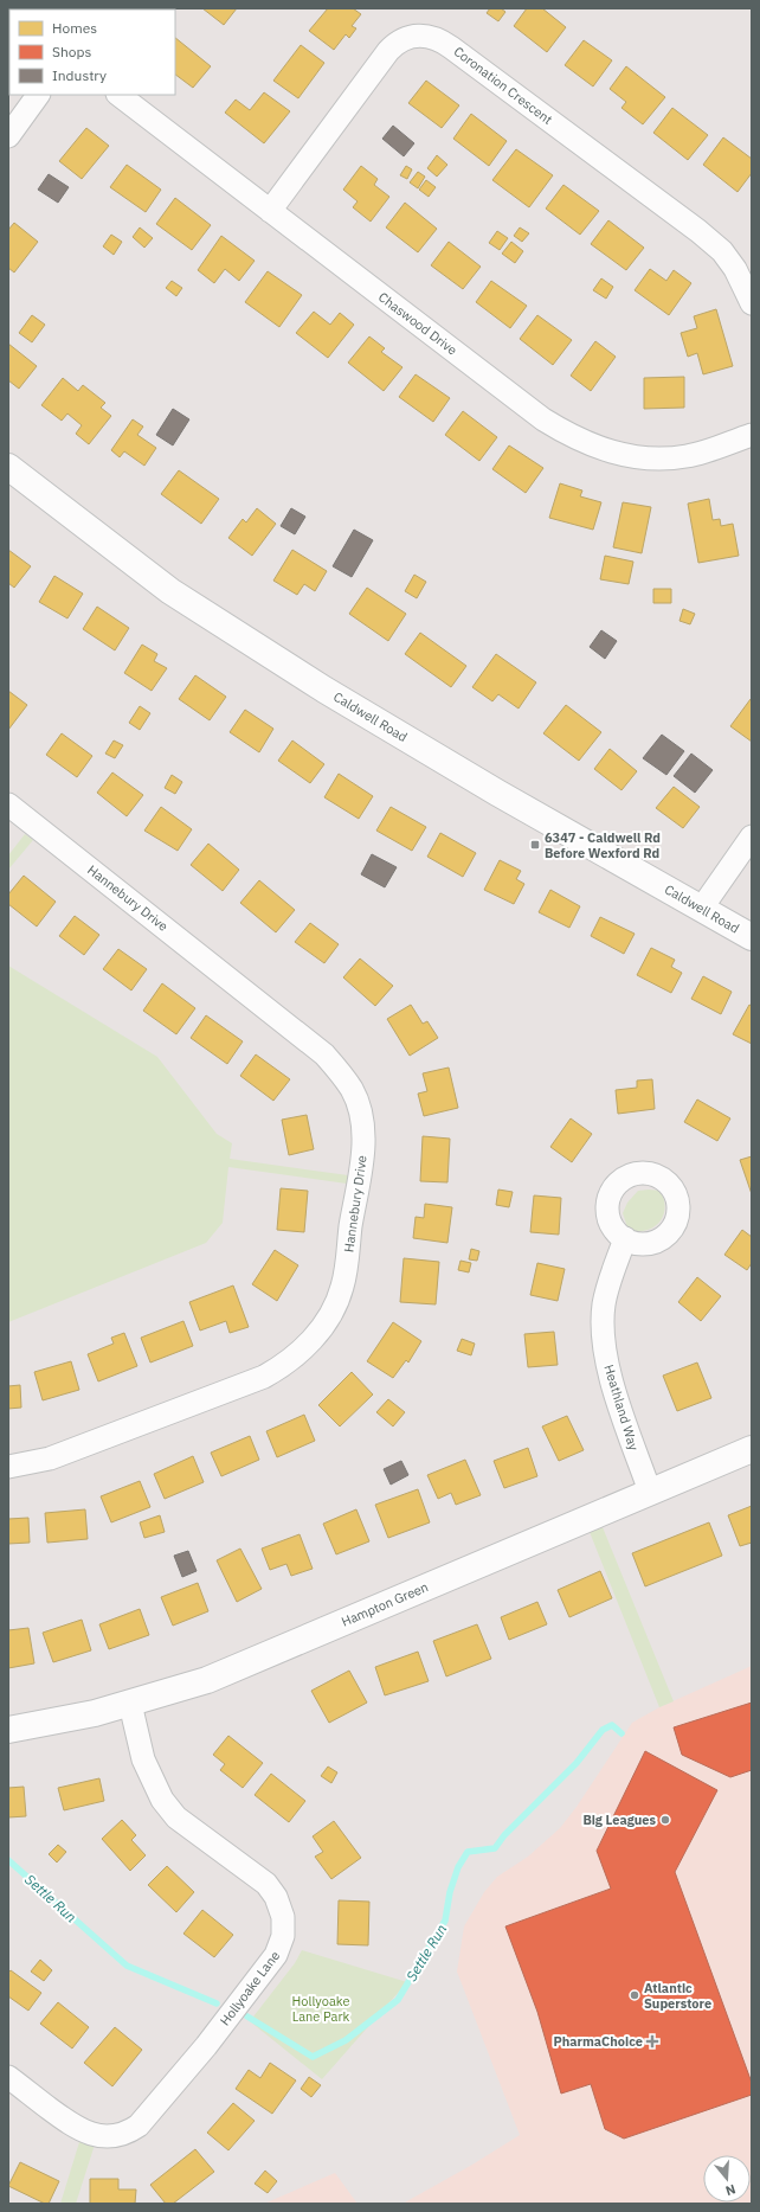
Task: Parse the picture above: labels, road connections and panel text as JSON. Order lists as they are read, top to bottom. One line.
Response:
{"streets":{"street":["Coronation Crescent","Chaswood Drive","Caldwell Road","Hannebury Drive","Heathland Way","Hampton Green","Hollyoake Lane"]},"crossings":[["Coronation Crescent","Chaswood Drive"],["Heathland Way","Hampton Green"],["Hampton Green","Hollyoake Lane"]],"water":["Settle Run"],"parks":["Hollyoake Lane Park"],"places":{"transit":["6347 - Caldwell Rd Before Wexford Rd"],"other":["Big Leagues","Atlantic Superstore"],"health":["PharmaChoice"]},"legend":["Homes","Shops","Industry"],"north":"bottom"}
